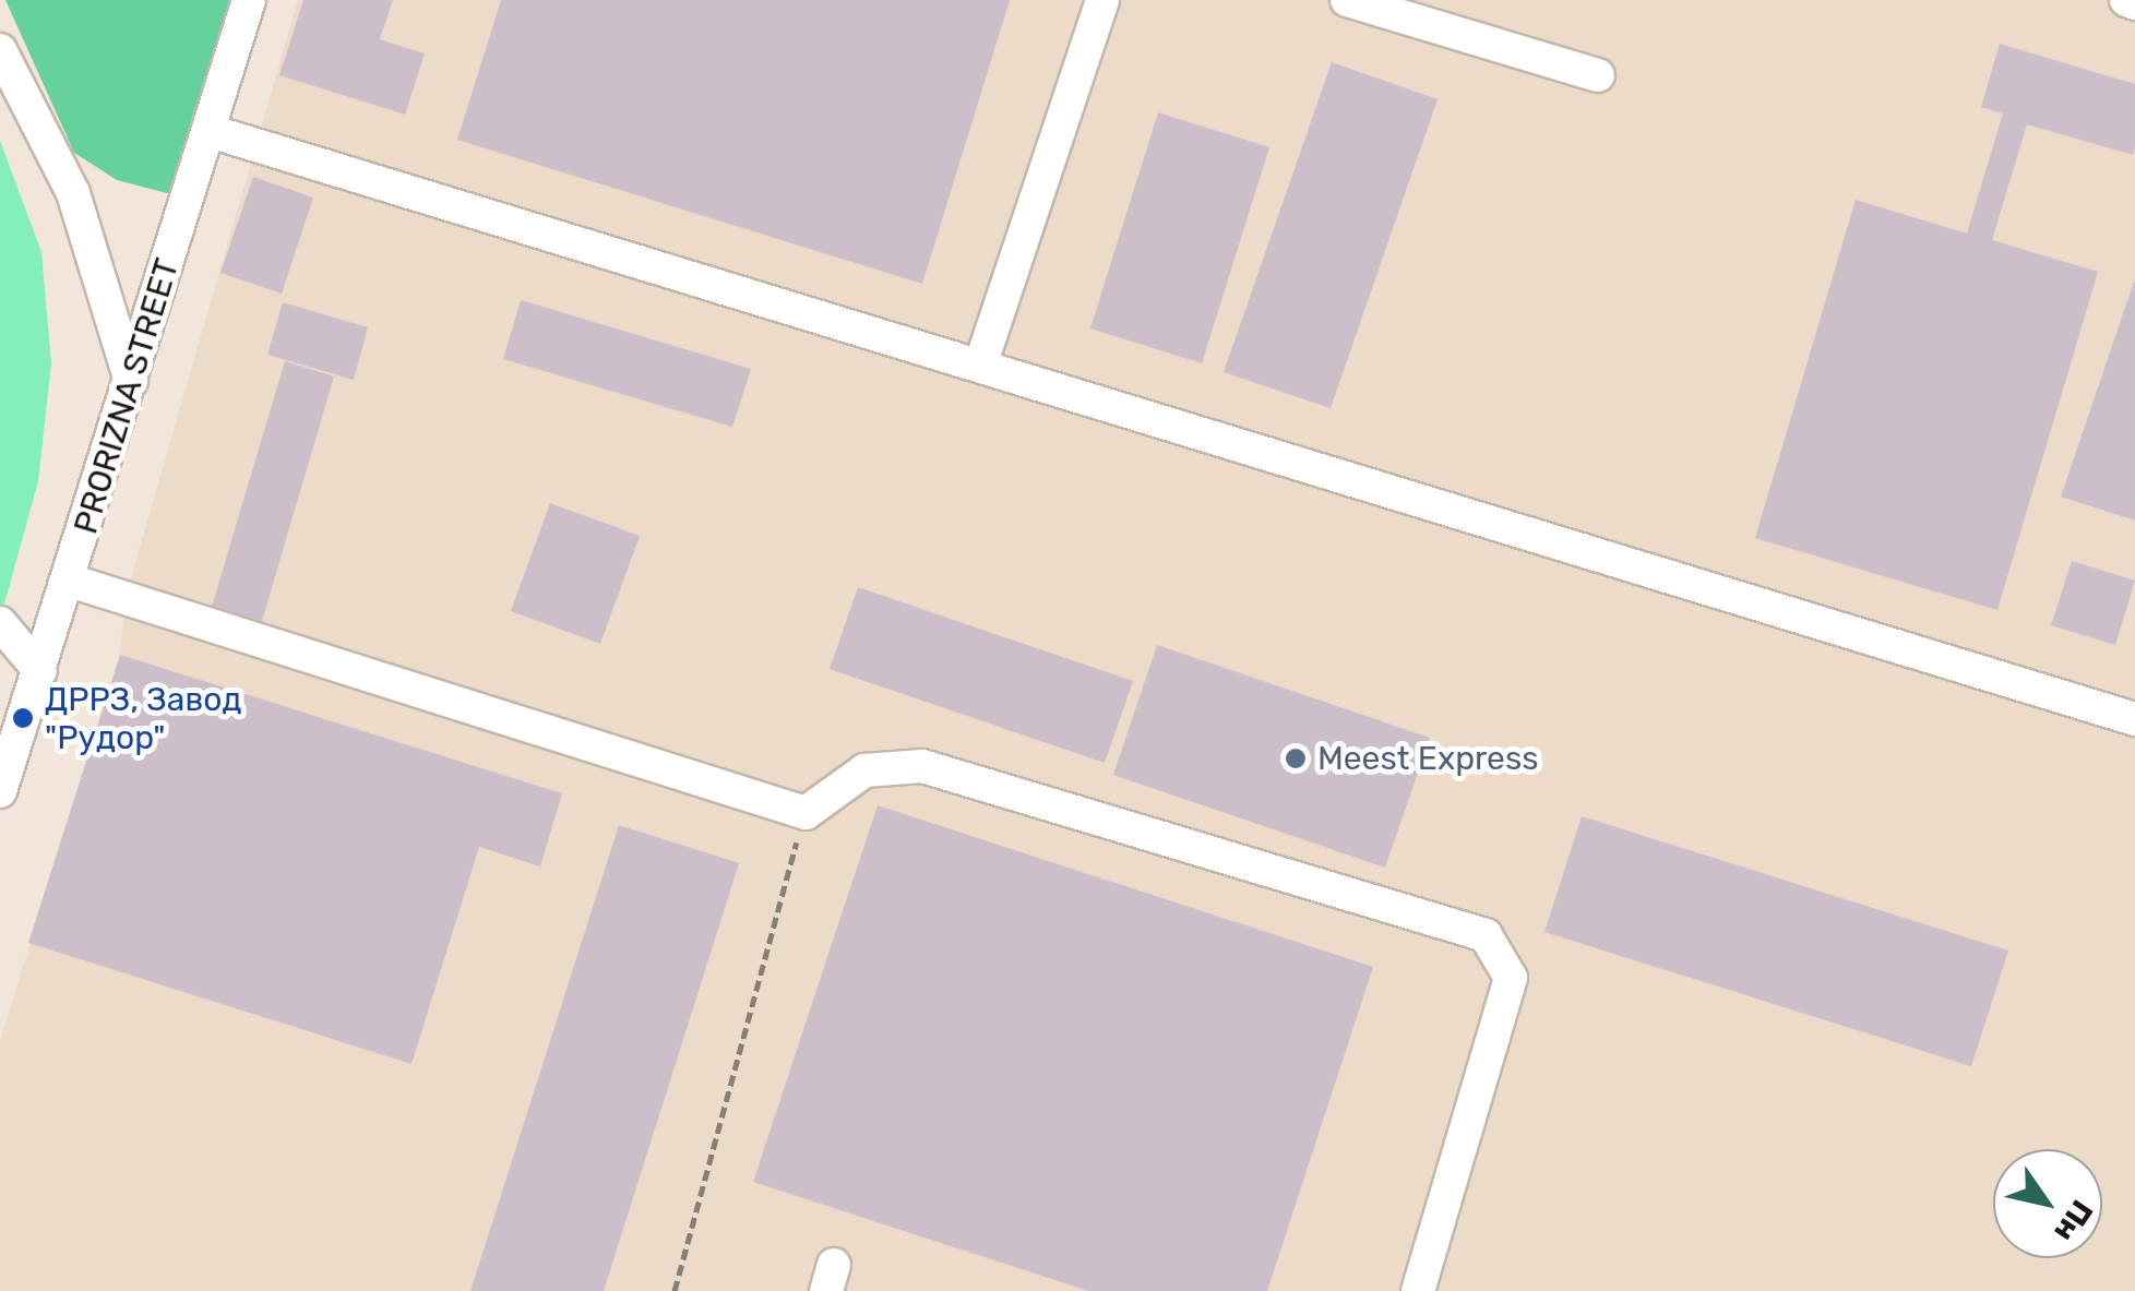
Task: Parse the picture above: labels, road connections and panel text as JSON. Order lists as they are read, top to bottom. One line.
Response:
{"streets":{"street":["PRORIZNA STREET"]},"places":["ДРРЗ, Завод \"Рудор\"","Meest Express"],"north":"bottom right"}
